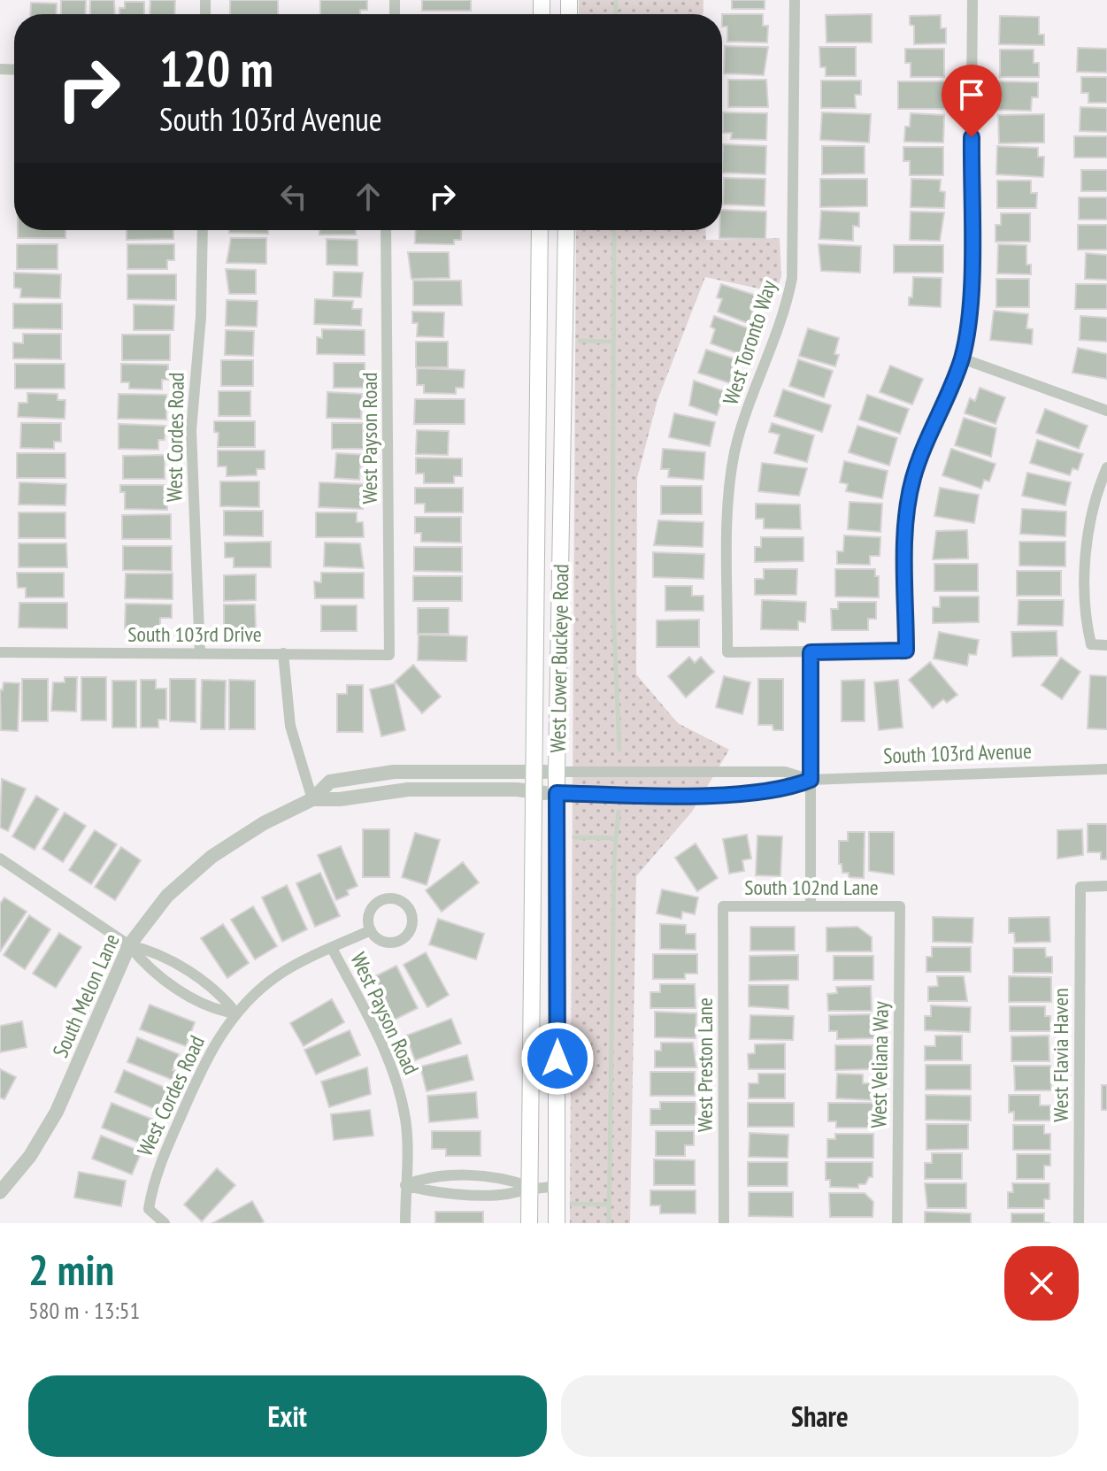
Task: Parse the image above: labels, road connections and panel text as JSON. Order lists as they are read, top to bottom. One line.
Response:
{"streets":{"main road":["West Lower Buckeye Road"],"street":["West Toronto Way","West Cordes Road","West Payson Road","South 103rd Drive","South 103rd Avenue","South 102nd Lane","South Melon Lane","West Flavia Haven","West Preston Lane","West Veliana Way"]},"crossings":[["West Cordes Road","West Payson Road"],["West Cordes Road","South 103rd Drive"],["West Payson Road","South 103rd Drive"],["West Lower Buckeye Road","South 103rd Avenue"],["West Lower Buckeye Road","South Melon Lane"],["South 103rd Avenue","South Melon Lane"],["South 102nd Lane","West Preston Lane"],["South 102nd Lane","West Veliana Way"]],"page":{"turn":["120 m","South 103rd Avenue"],"heading":["2 min","580 m · 13:51"],"buttons":["Exit","Share"]}}
